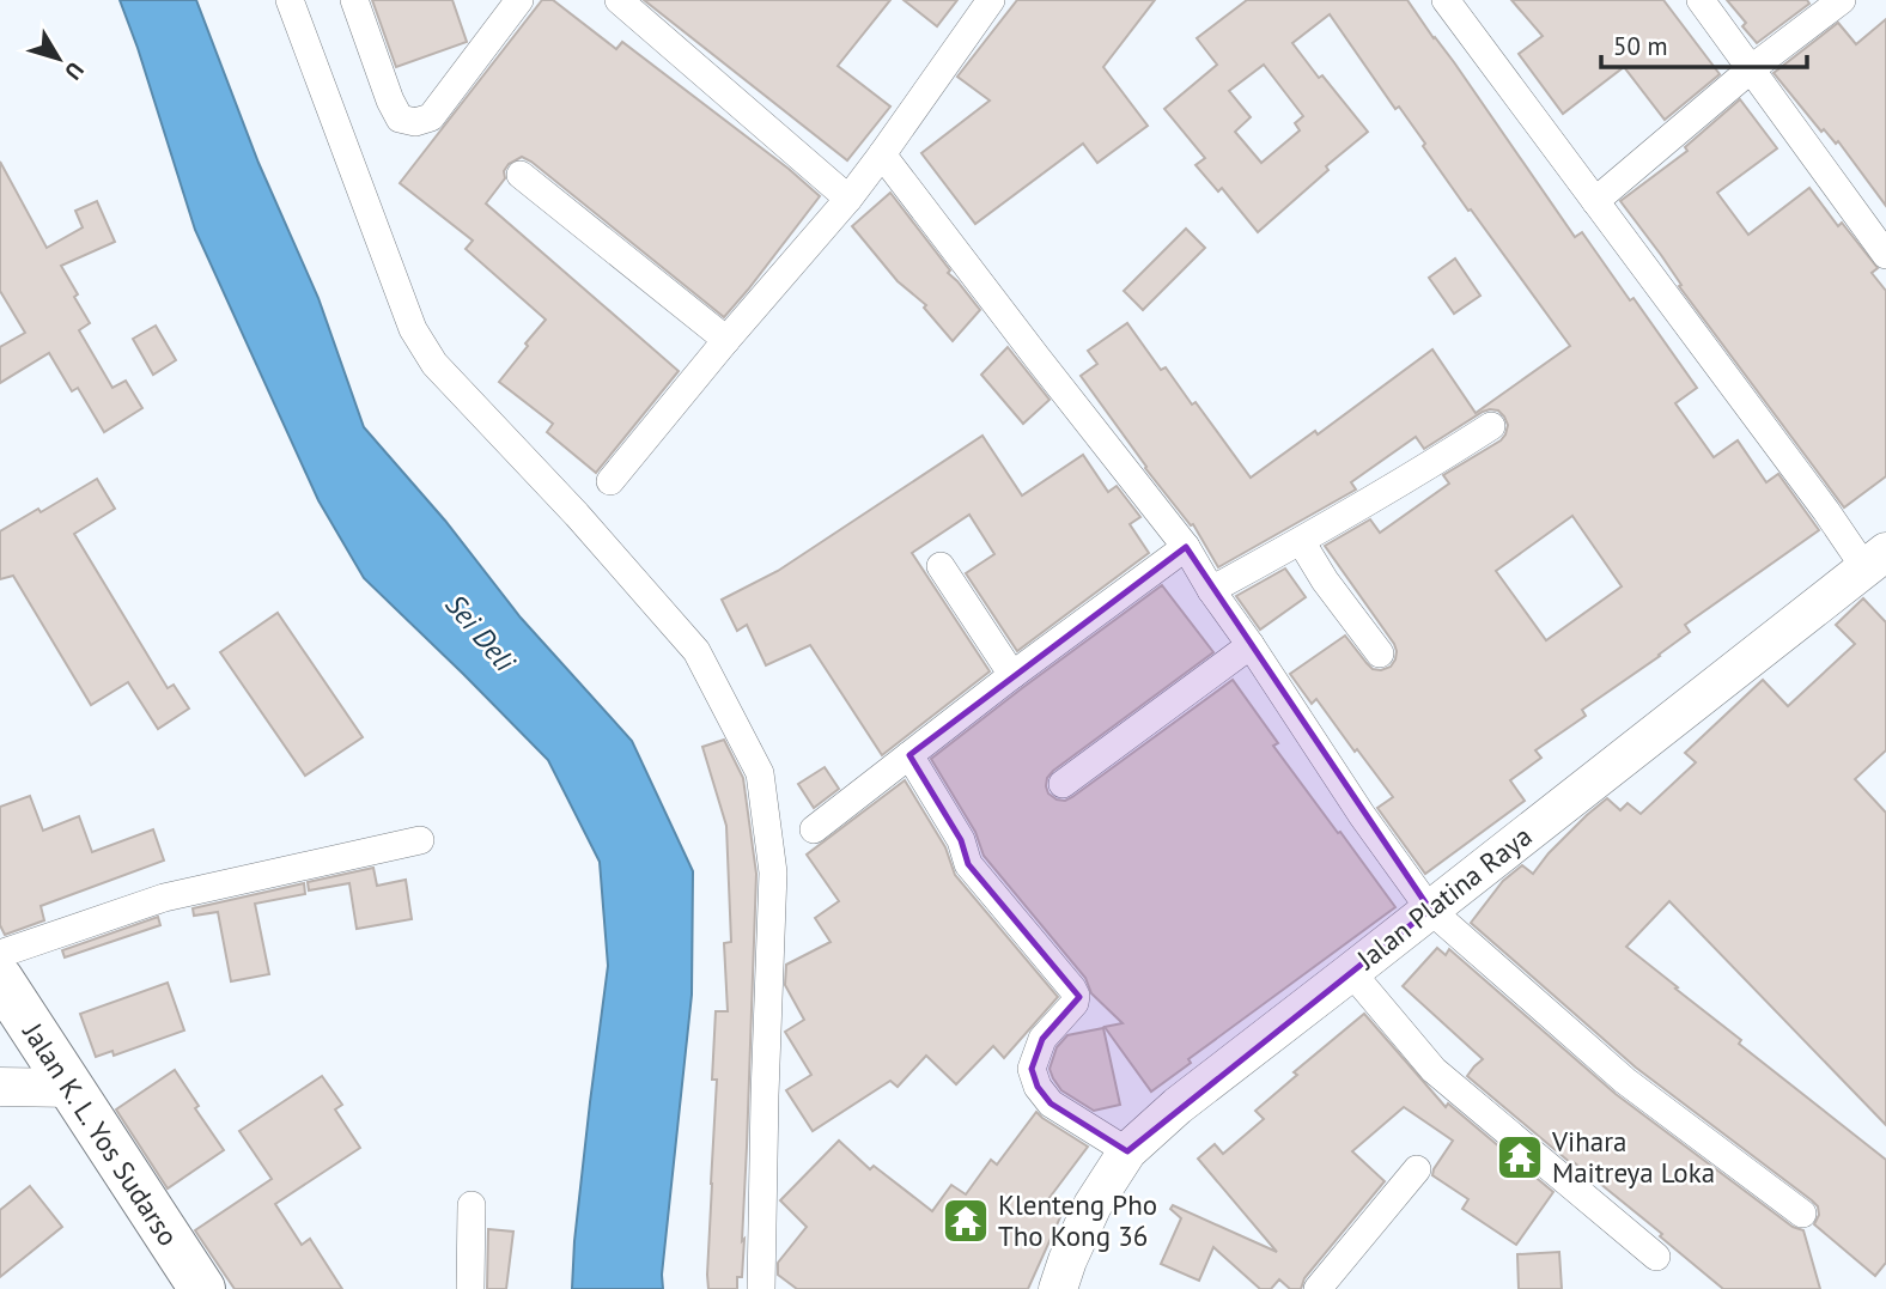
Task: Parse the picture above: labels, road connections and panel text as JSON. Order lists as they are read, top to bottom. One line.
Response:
{"streets":{"highway":["Jalan K. L. Yos Sudarso"],"main road":["Jalan Platina Raya"]},"water":["Sei Deli"],"places":{"temple":["Vihara Maitreya Loka","Klenteng Pho Tho Kong 36"]},"scale_bar":"50 m","north":"bottom right"}
